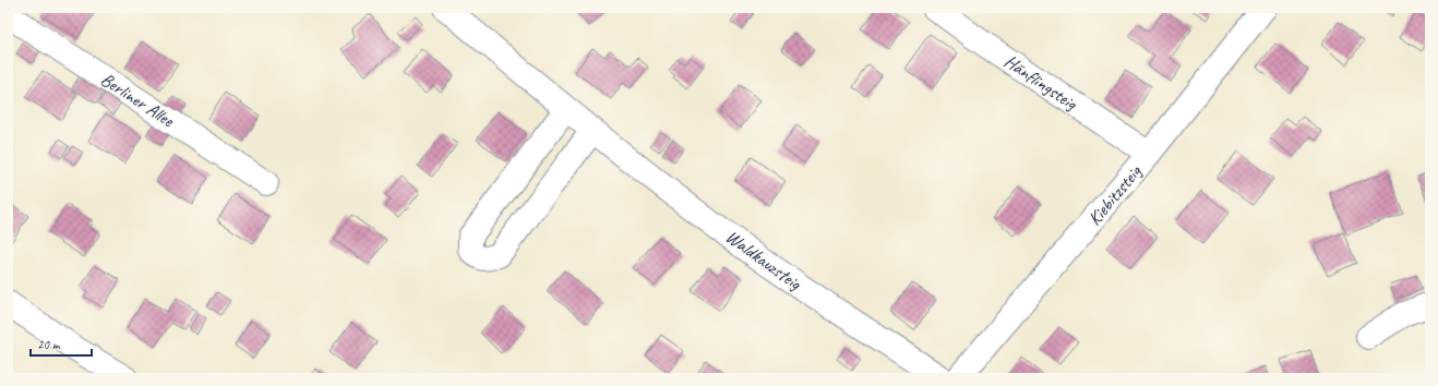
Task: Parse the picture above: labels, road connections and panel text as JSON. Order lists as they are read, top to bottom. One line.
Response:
{"streets":{"street":["Hänflingsteig","Berliner Allee","Kiebitzsteig","Waldkauzsteig"]},"crossings":[["Hänflingsteig","Kiebitzsteig"]],"scale_bar":"20 m"}
